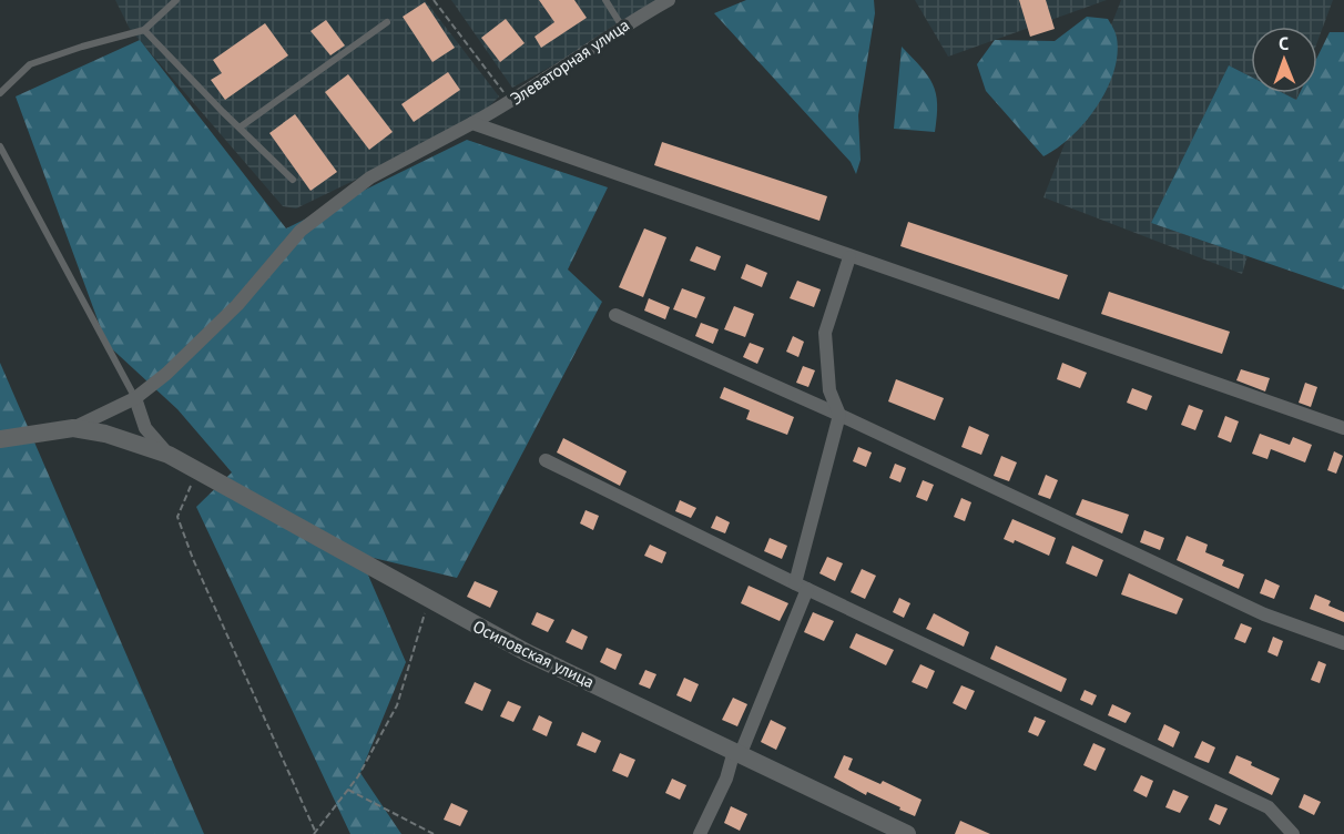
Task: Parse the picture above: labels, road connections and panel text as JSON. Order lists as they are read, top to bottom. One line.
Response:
{"streets":{"street":["Элеваторная улица","Осиповская улица"]},"north":"top"}
